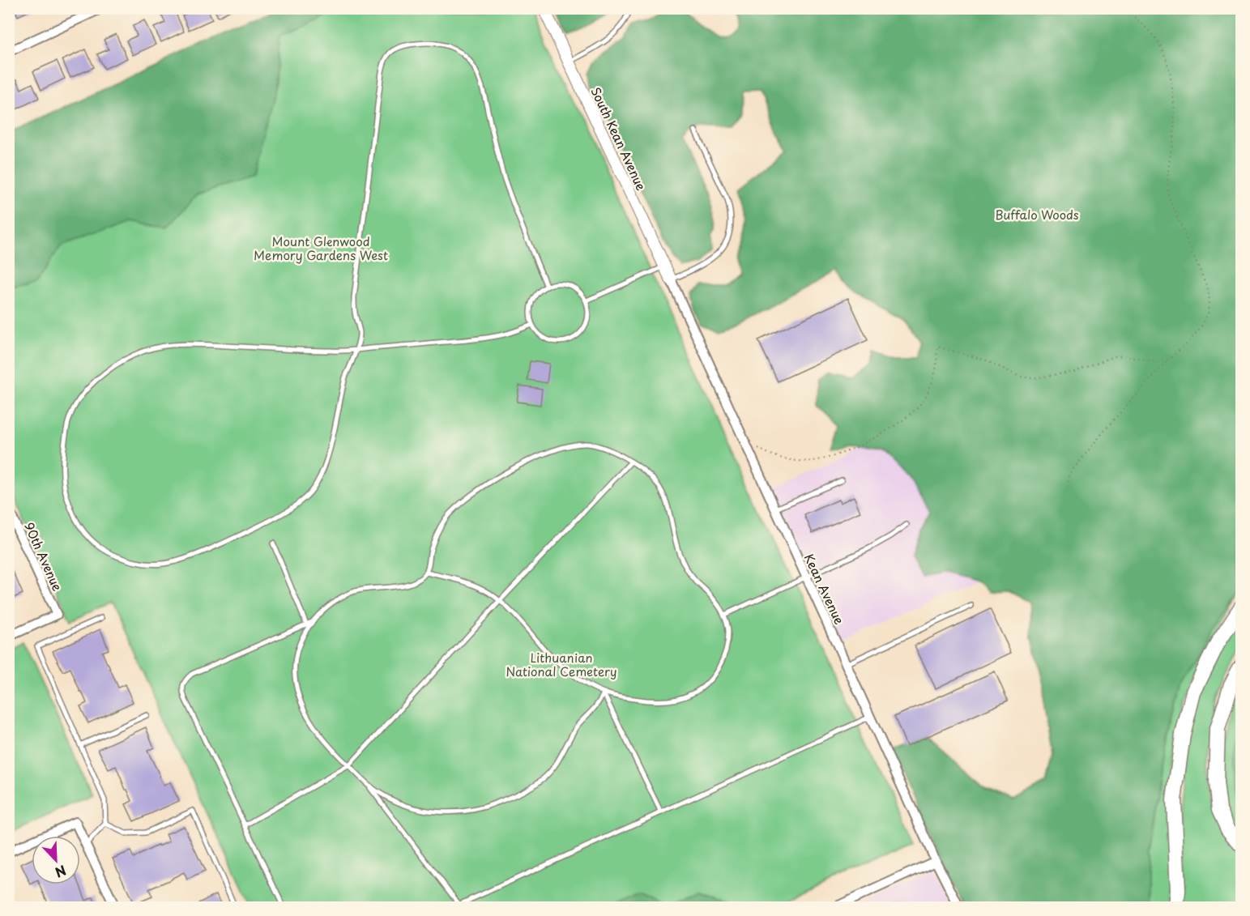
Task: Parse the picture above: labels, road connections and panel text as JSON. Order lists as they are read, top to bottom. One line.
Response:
{"streets":{"street":["South Kean Avenue","90th Avenue","Kean Avenue"]},"crossings":[["South Kean Avenue","Kean Avenue"]],"parks":["Buffalo Woods","Mount Glenwood Memory Gardens West","Lithuanian National Cemetery"],"north":"bottom right"}
